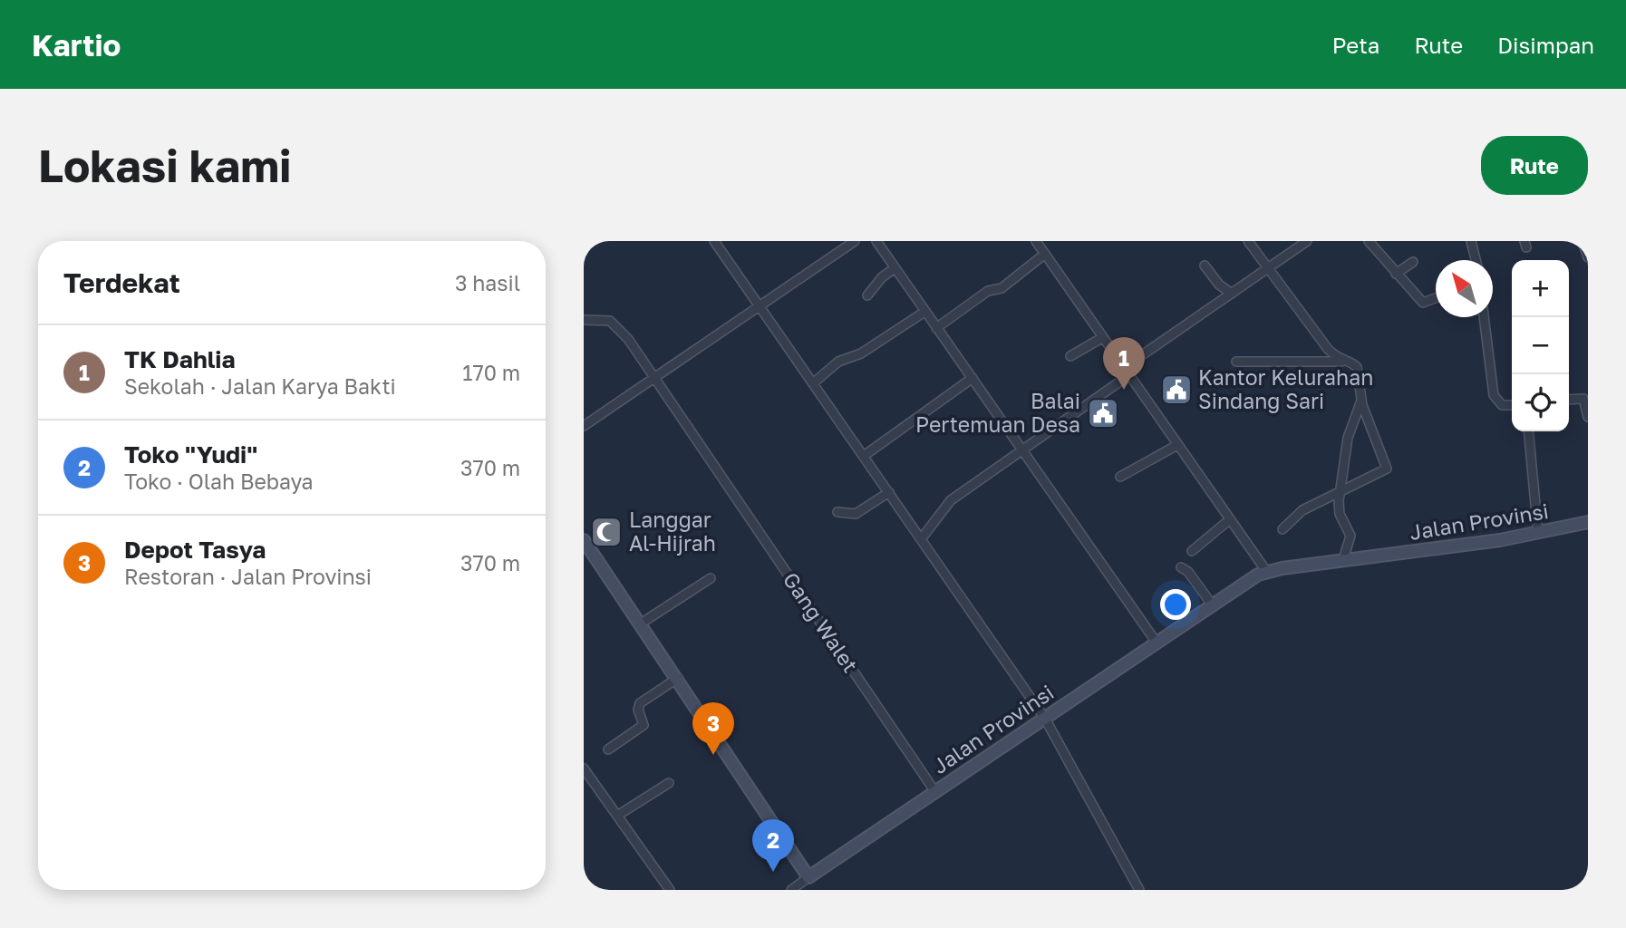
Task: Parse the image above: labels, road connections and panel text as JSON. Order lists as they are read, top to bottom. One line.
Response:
{"streets":{"main road":["Jalan Provinsi"],"street":["Gang Walet"]},"crossings":[["Jalan Provinsi","Gang Walet"]],"places":{"public building":["Kantor Kelurahan Sindang Sari","Balai Pertemuan Desa"],"mosque":["Langgar Al-Hijrah"]},"north":"top left","page":{"header":"Kartio","nav":["Peta","Rute","Disimpan"],"buttons":"Rute","title":"Lokasi kami","heading":["Terdekat","3 hasil"],"map_buttons":["+","−"],"list":[{"mark":"1","name":"TK Dahlia","note":"Sekolah · Jalan Karya Bakti","value":"170 m"},{"mark":"2","name":"Toko \"Yudi\"","note":"Toko · Olah Bebaya","value":"370 m"},{"mark":"3","name":"Depot Tasya","note":"Restoran · Jalan Provinsi","value":"370 m"}],"pins":["1","3","2"]}}
